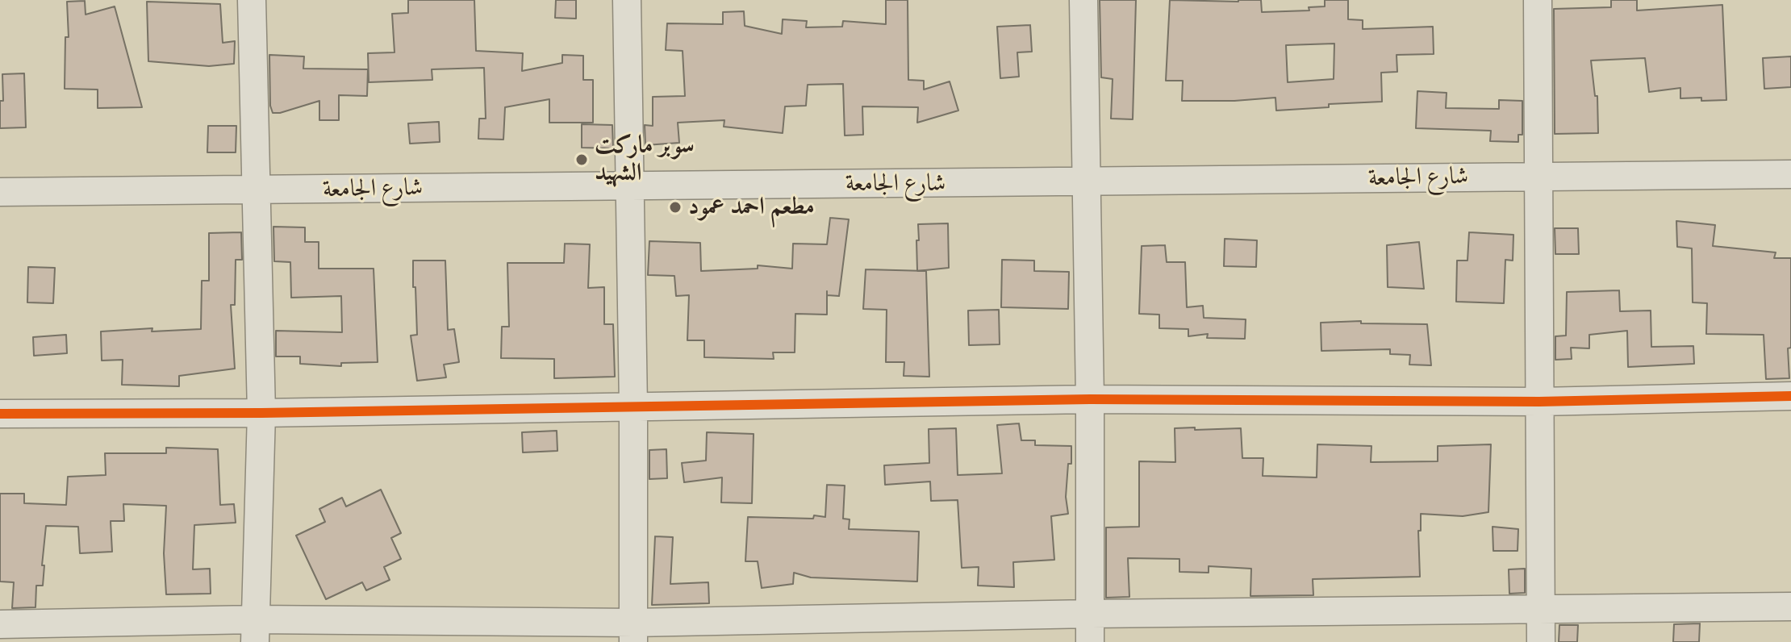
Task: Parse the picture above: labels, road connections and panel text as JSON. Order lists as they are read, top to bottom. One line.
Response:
{"streets":{"street":["شارع الجامعة"]},"places":["سوبر ماركت الشهيد","مطعم احمد عمود"]}
